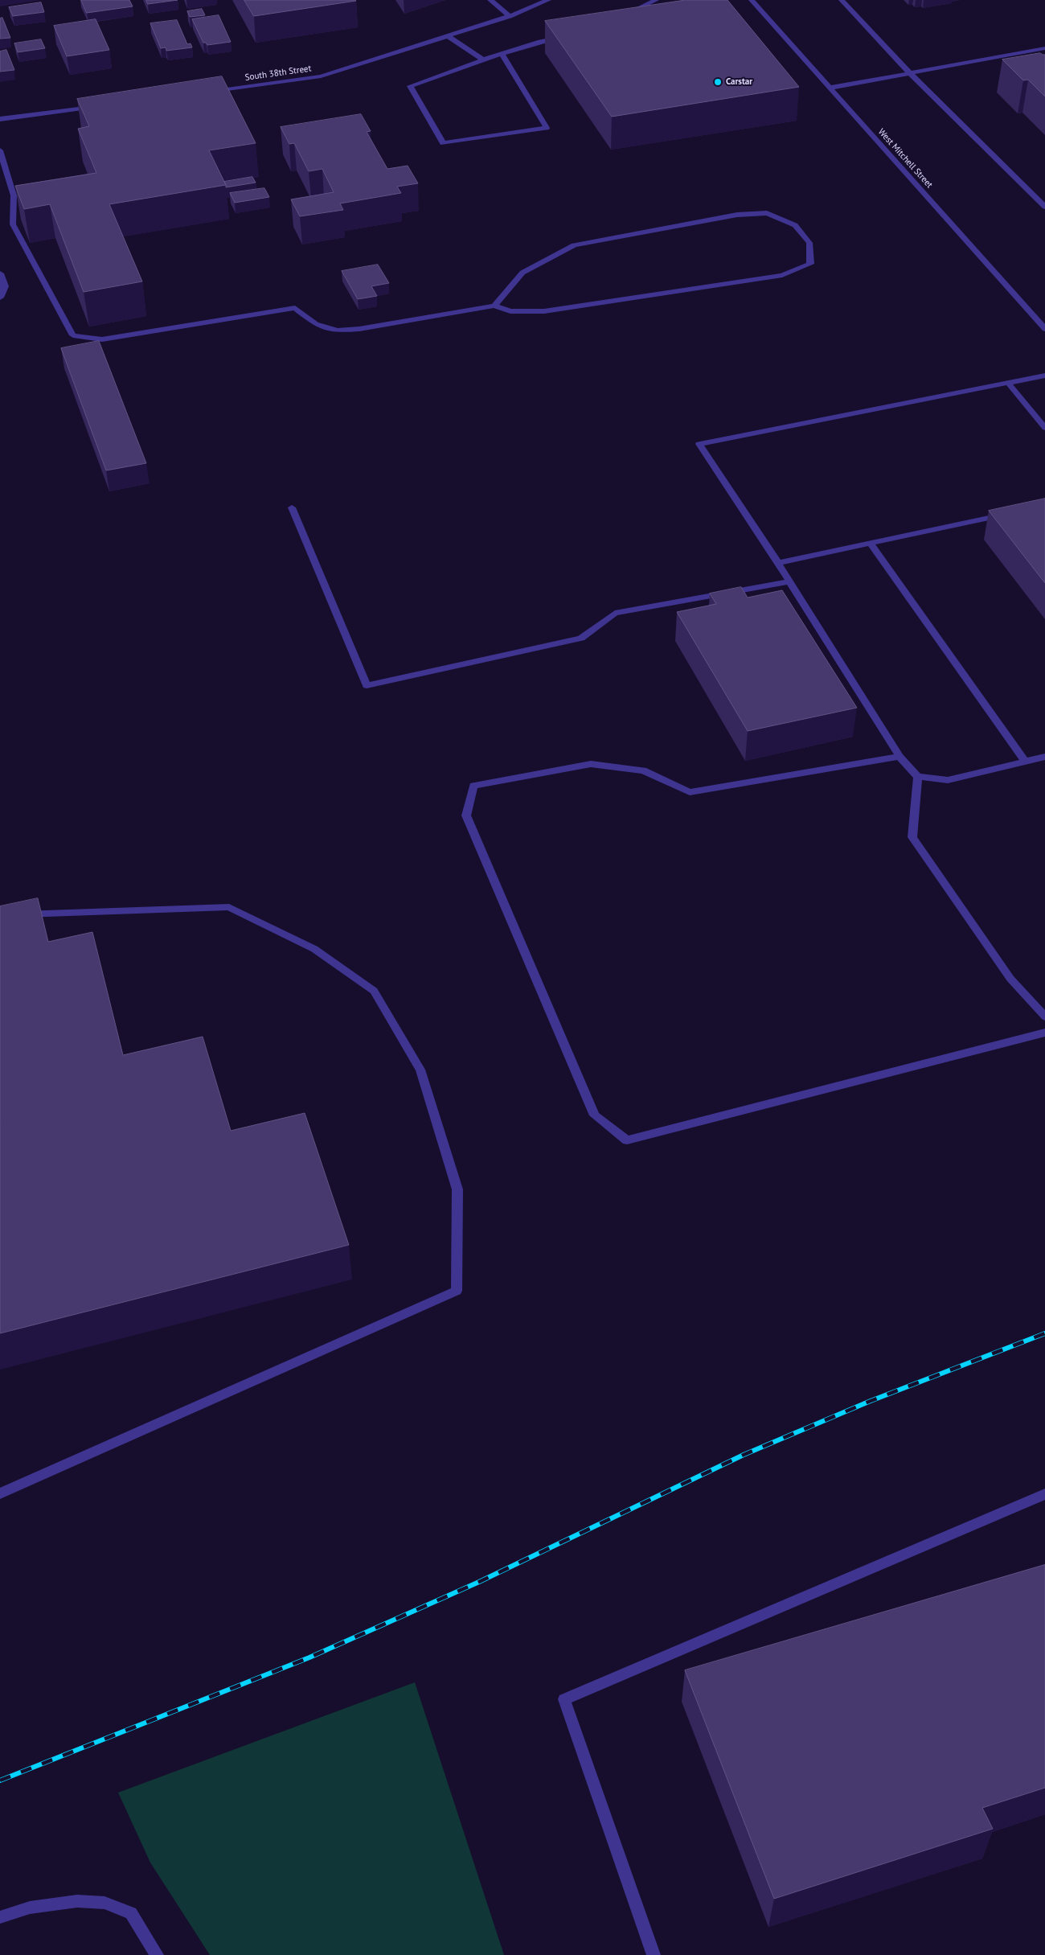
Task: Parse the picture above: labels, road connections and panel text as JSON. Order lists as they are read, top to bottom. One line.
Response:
{"streets":{"street":["South 38th Street","West Mitchell Street"]},"places":["Carstar"]}
